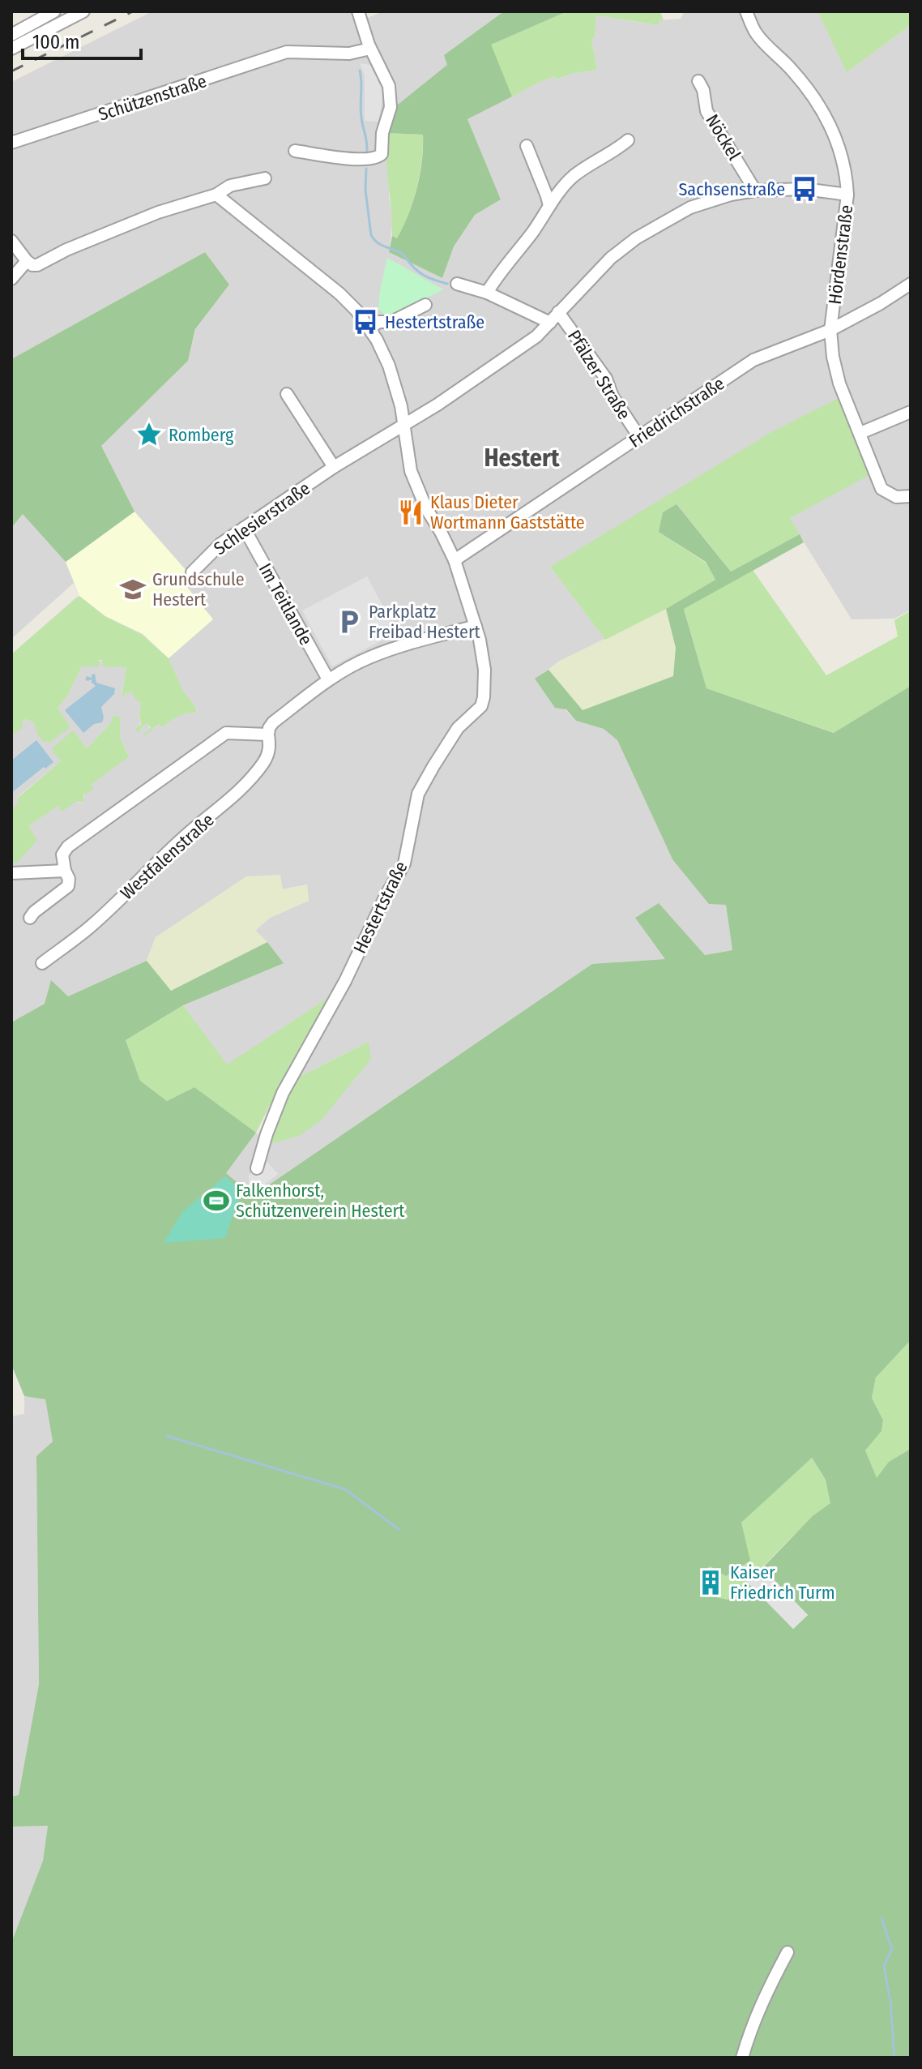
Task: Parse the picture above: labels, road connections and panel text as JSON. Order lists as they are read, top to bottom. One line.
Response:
{"streets":{"street":["Schützenstraße","Nöckel","Hördenstraße","Pfälzer Straße","Friedrichstraße","Schlesierstraße","Im Teitlande","Westfalenstraße","Hestertstraße"]},"crossings":[["Hördenstraße","Friedrichstraße"],["Pfälzer Straße","Friedrichstraße"],["Friedrichstraße","Hestertstraße"],["Schlesierstraße","Im Teitlande"],["Schlesierstraße","Hestertstraße"],["Im Teitlande","Westfalenstraße"],["Westfalenstraße","Hestertstraße"]],"districts":["Hestert"],"places":{"bus stop":["Sachsenstraße","Hestertstraße"],"place":["Romberg"],"restaurant":["Klaus Dieter Wortmann Gaststätte"],"school or university":["Grundschule Hestert"],"parking":["Parkplatz Freibad Hestert"],"sports":["Falkenhorst, Schützenverein Hestert"],"building":["Kaiser Friedrich Turm"]},"scale_bar":"100 m"}
